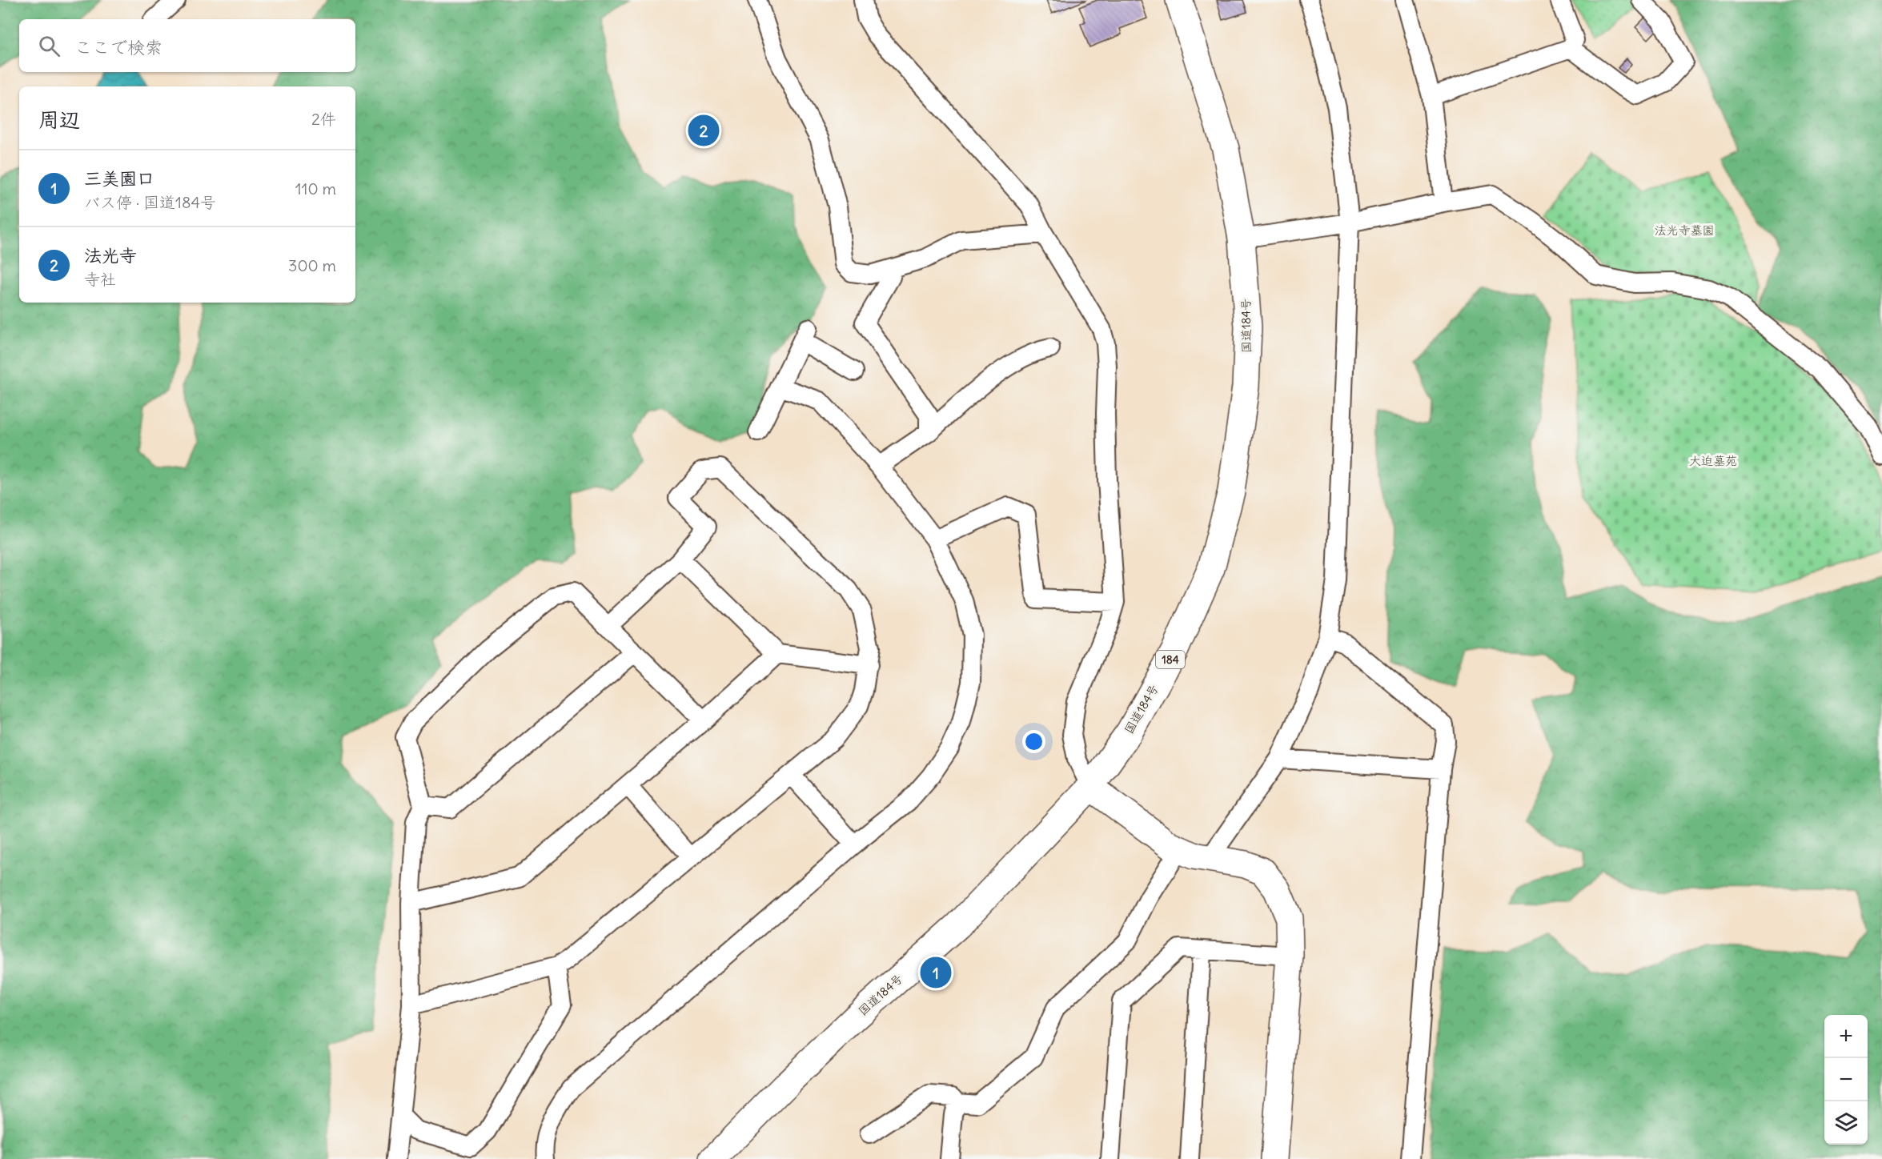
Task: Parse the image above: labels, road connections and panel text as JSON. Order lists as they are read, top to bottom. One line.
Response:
{"streets":{"main road":["国道184号","184"]},"parks":["法光寺墓園","大迫墓苑"],"page":{"search":"ここで検索","heading":["周辺","2件"],"pins":["2","1"],"list":[{"mark":"1","name":"三美園口","note":"バス停 · 国道184号","value":"110 m"},{"mark":"2","name":"法光寺","note":"寺社","value":"300 m"}],"map_buttons":["+","−"]}}
